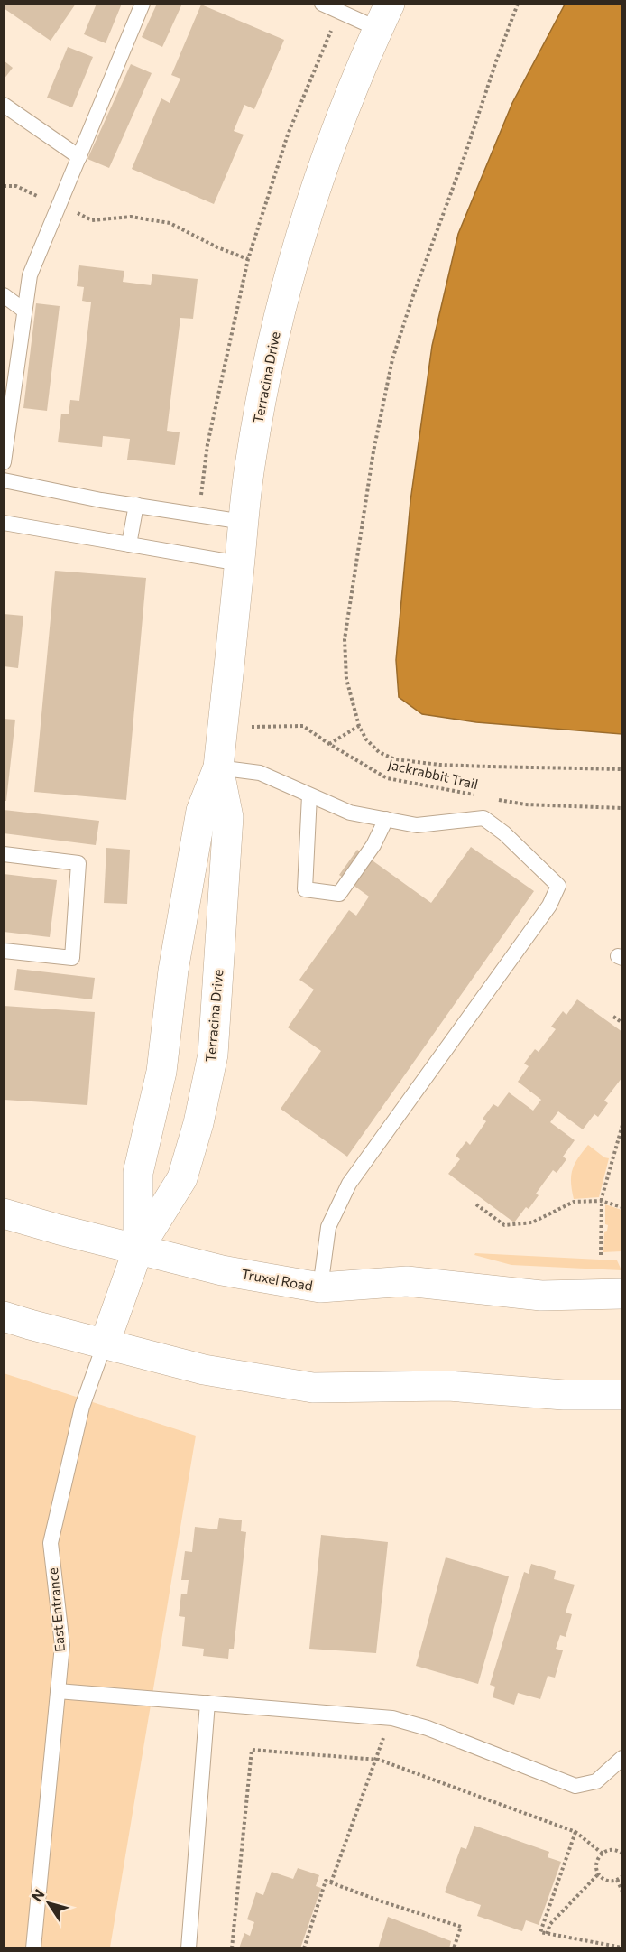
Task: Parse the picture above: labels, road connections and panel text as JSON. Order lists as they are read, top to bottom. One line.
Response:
{"streets":{"street":["Terracina Drive","Truxel Road"],"lane":["East Entrance"],"path":["Jackrabbit Trail"]},"crossings":[["Terracina Drive","Truxel Road"],["Terracina Drive","East Entrance"]],"north":"top left"}
